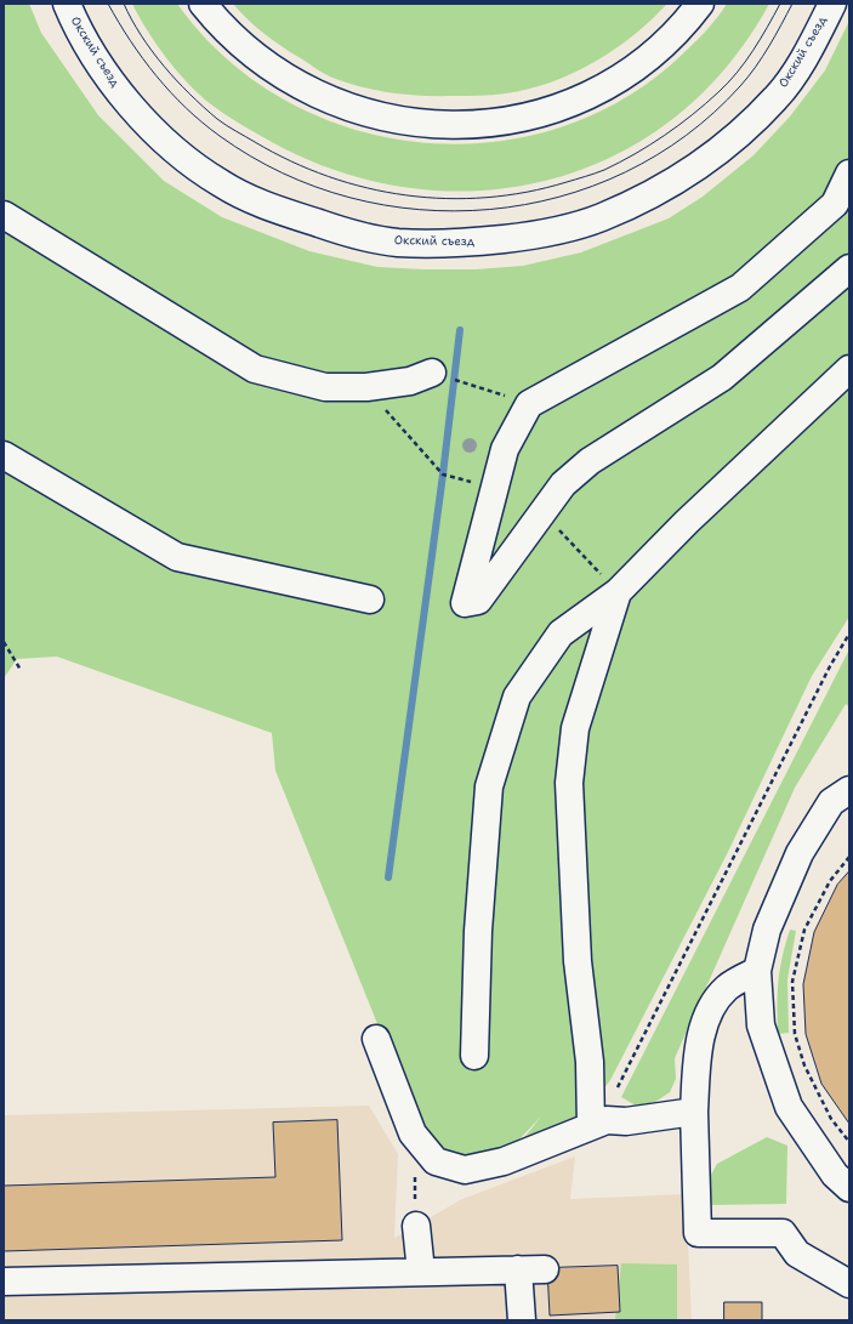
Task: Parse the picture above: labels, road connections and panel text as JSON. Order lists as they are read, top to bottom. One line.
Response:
{"streets":{"main road":["Окский съезд"]}}
